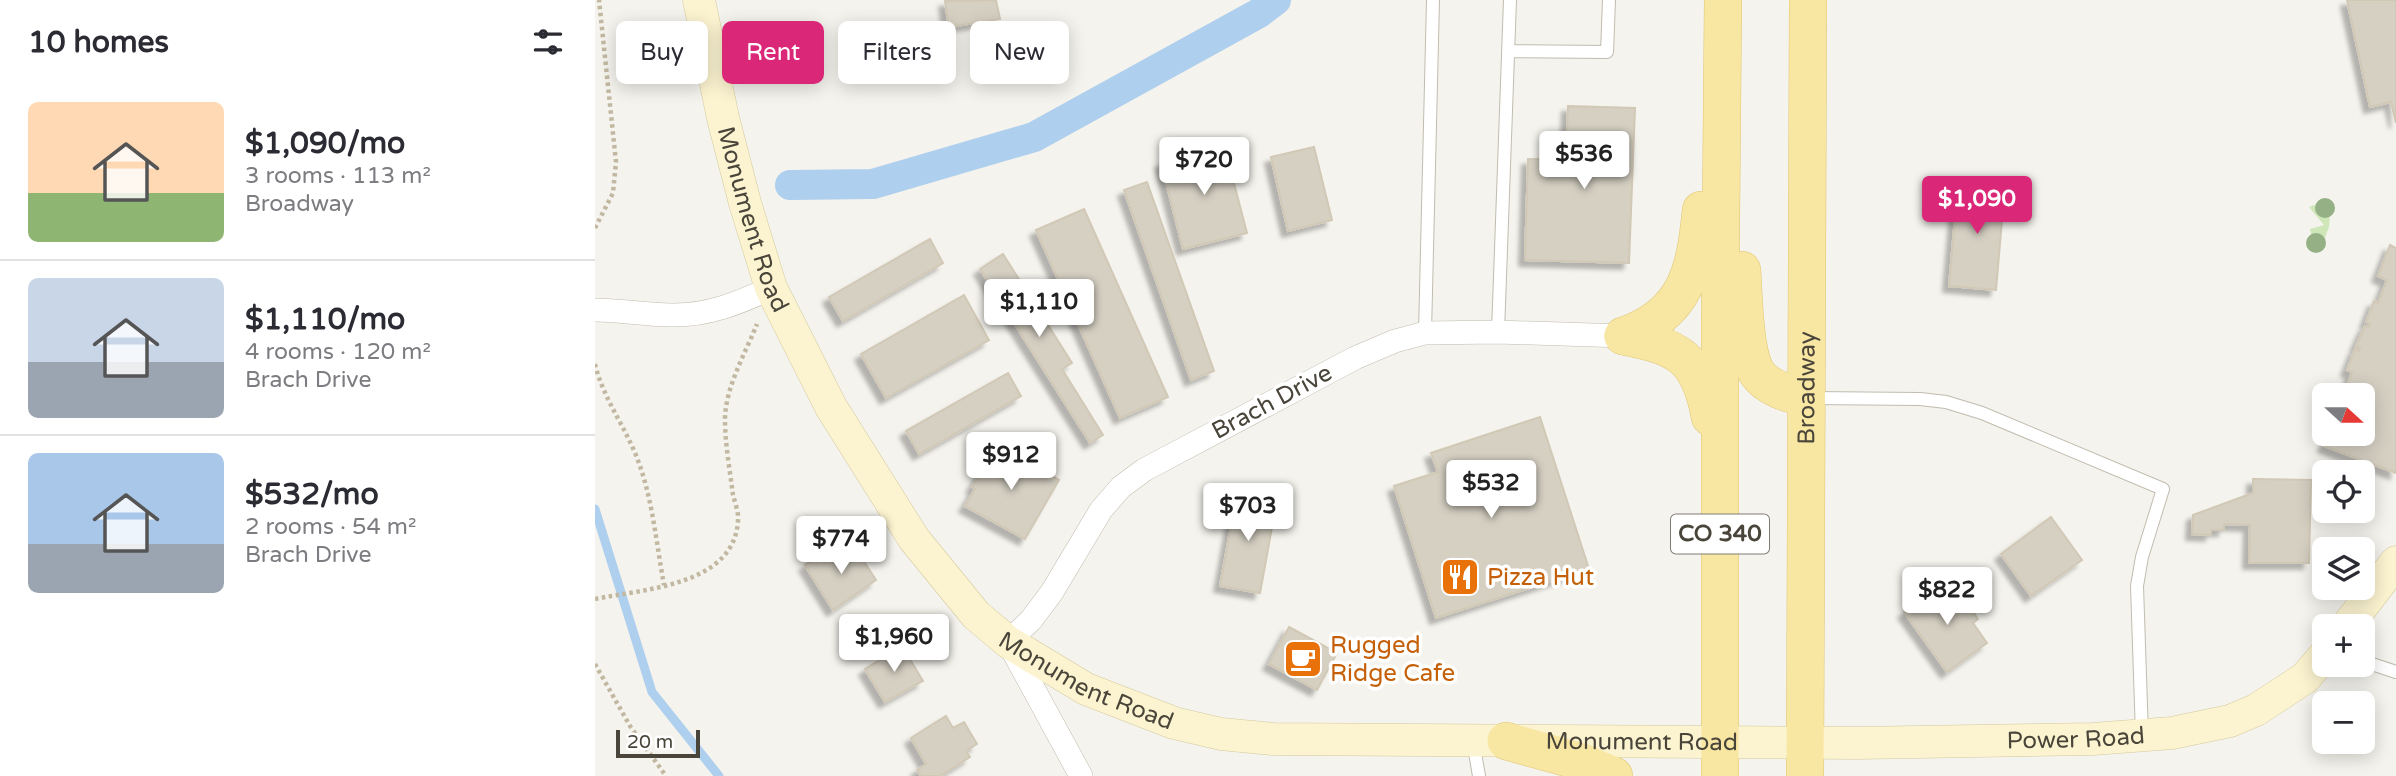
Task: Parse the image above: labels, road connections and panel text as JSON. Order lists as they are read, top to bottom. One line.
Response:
{"streets":{"main road":["Monument Road","Broadway","CO 340","Power Road"],"street":["Brach Drive"]},"crossings":[["Monument Road","Broadway"],["Monument Road","Brach Drive"],["Monument Road","CO 340"],["Monument Road","Power Road"],["Broadway","Power Road"]],"places":{"restaurant":["Pizza Hut"],"cafe":["Rugged Ridge Cafe"]},"scale_bar":"20 m","north":"right","page":{"heading":"10 homes","chip":["Buy","Rent","Filters","New"],"list":[{"name":"$1,090/mo","note":"3 rooms · 113 m² · Broadway"},{"name":"$1,110/mo","note":"4 rooms · 120 m² · Brach Drive"},{"name":"$532/mo","note":"2 rooms · 54 m² · Brach Drive"}],"price":["$536","$720","$1,090","$1,110","$912","$532","$703","$774","$822","$1,960"],"map_buttons":["+","−"],"scale":"20 m"}}
